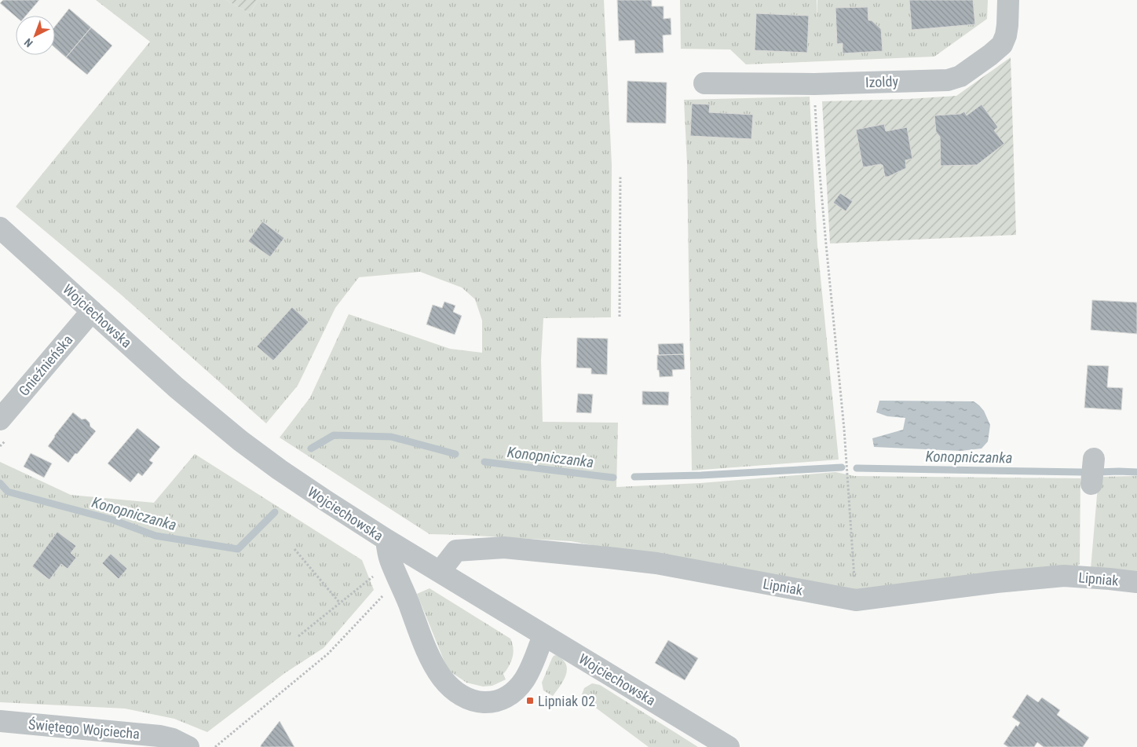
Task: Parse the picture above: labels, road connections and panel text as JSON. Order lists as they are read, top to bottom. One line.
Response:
{"streets":{"street":["Izoldy","Wojciechowska","Gnieźnieńska","Lipniak","Świętego Wojciecha"]},"crossings":[["Wojciechowska","Gnieźnieńska"],["Wojciechowska","Lipniak"]],"water":["Konopniczanka"],"places":{"transit":["Lipniak 02"]},"north":"bottom left"}
